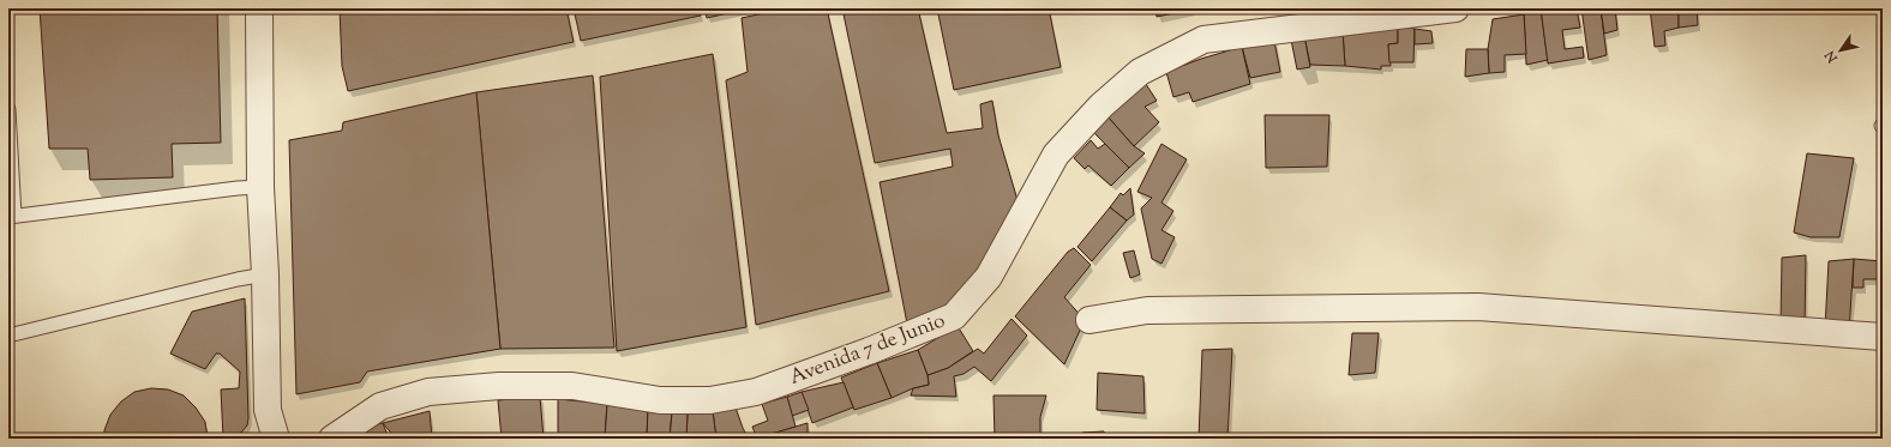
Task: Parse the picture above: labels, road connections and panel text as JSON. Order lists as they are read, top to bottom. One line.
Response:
{"streets":{"street":["Avenida 7 de Junio"]},"north":"bottom left"}
